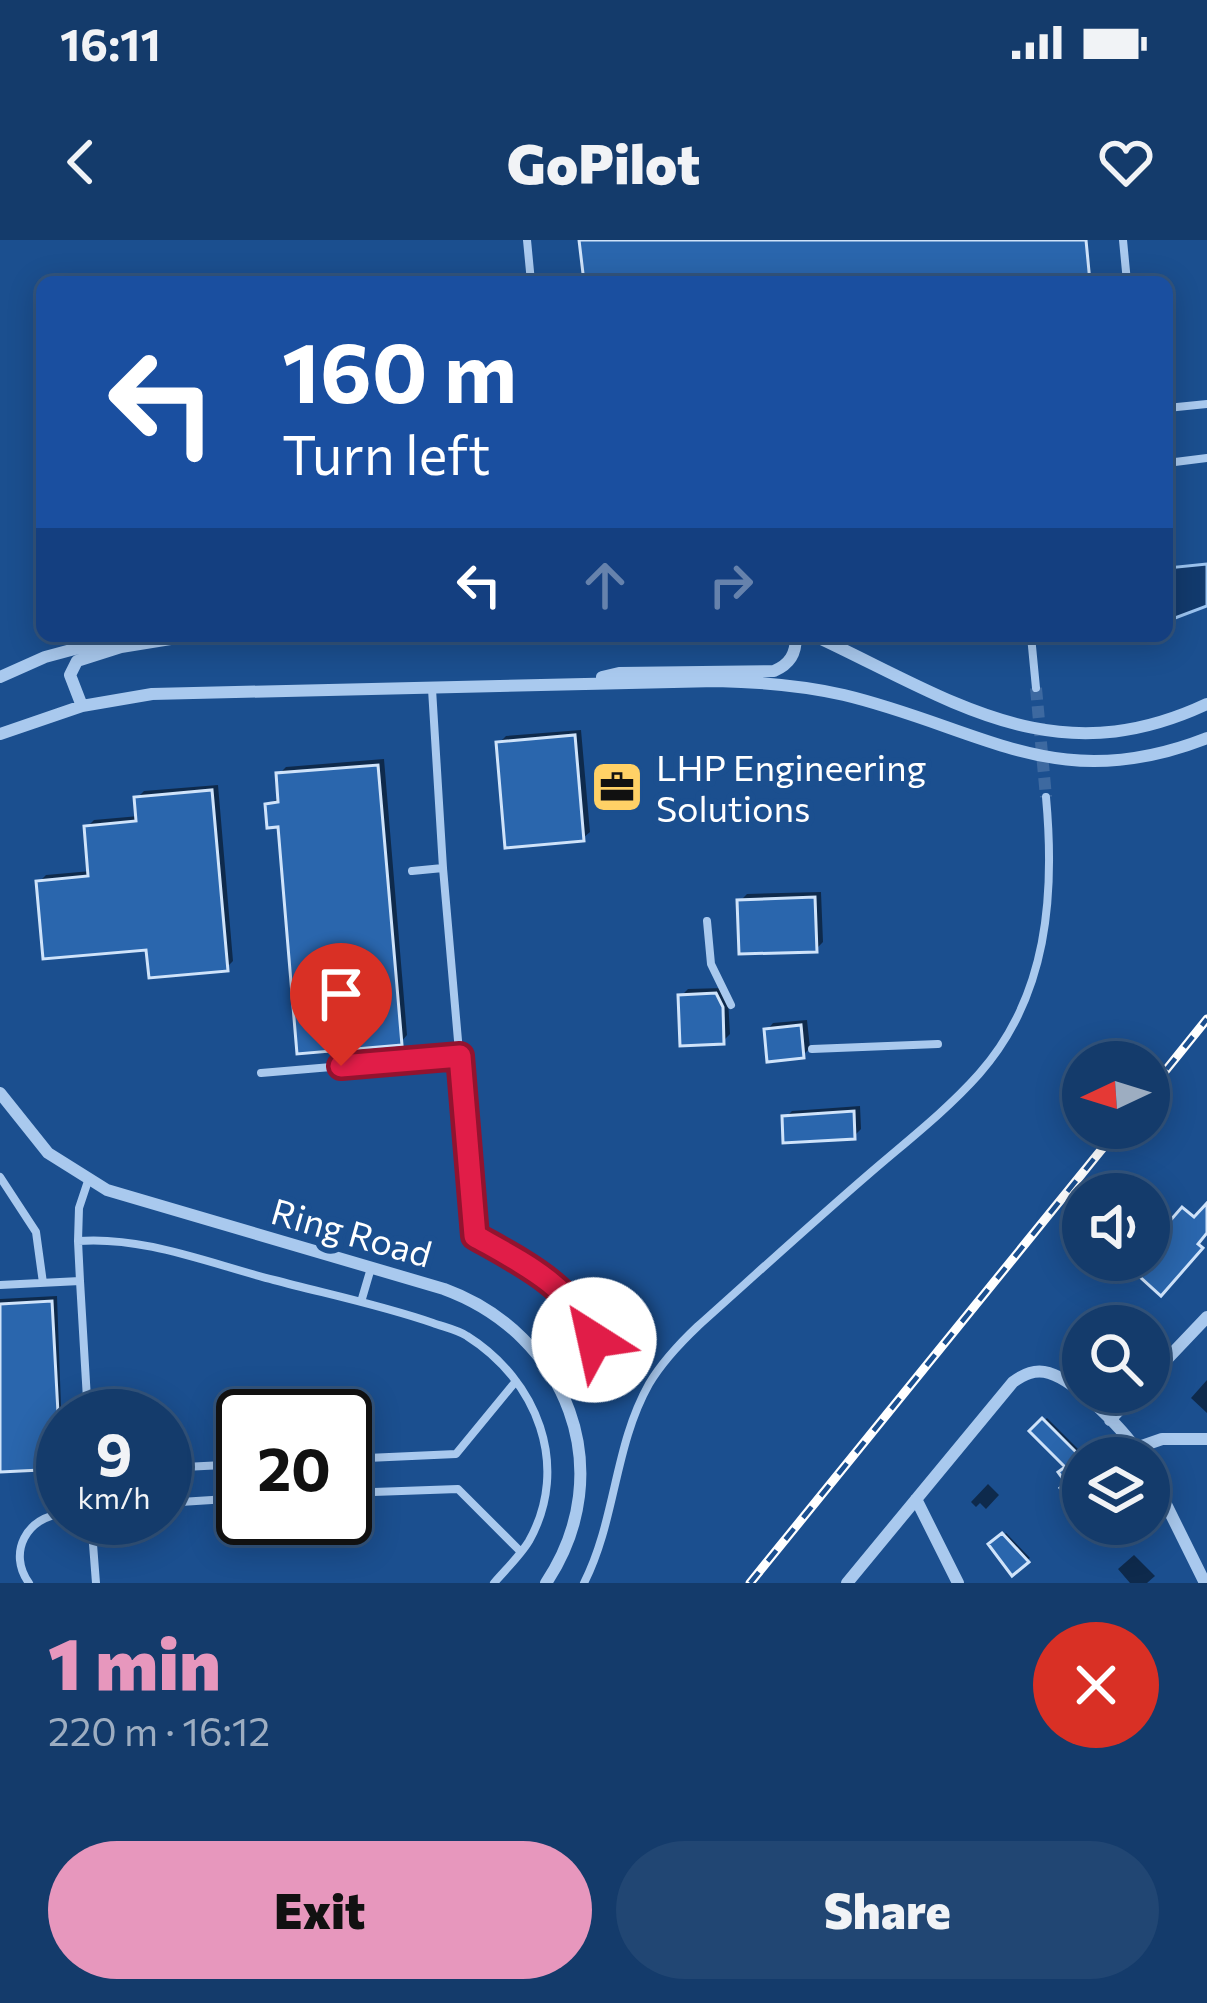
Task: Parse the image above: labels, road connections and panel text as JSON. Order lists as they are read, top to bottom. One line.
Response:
{"streets":{"street":["Ring Road"]},"places":{"office":["LHP Engineering Solutions"]},"north":"left","page":{"status":"16:11","header":"GoPilot","turn":["160 m","Turn left"],"speed":"9 km/h","limit":"20","heading":["1 min","220 m · 16:12"],"buttons":["Exit","Share"]}}
